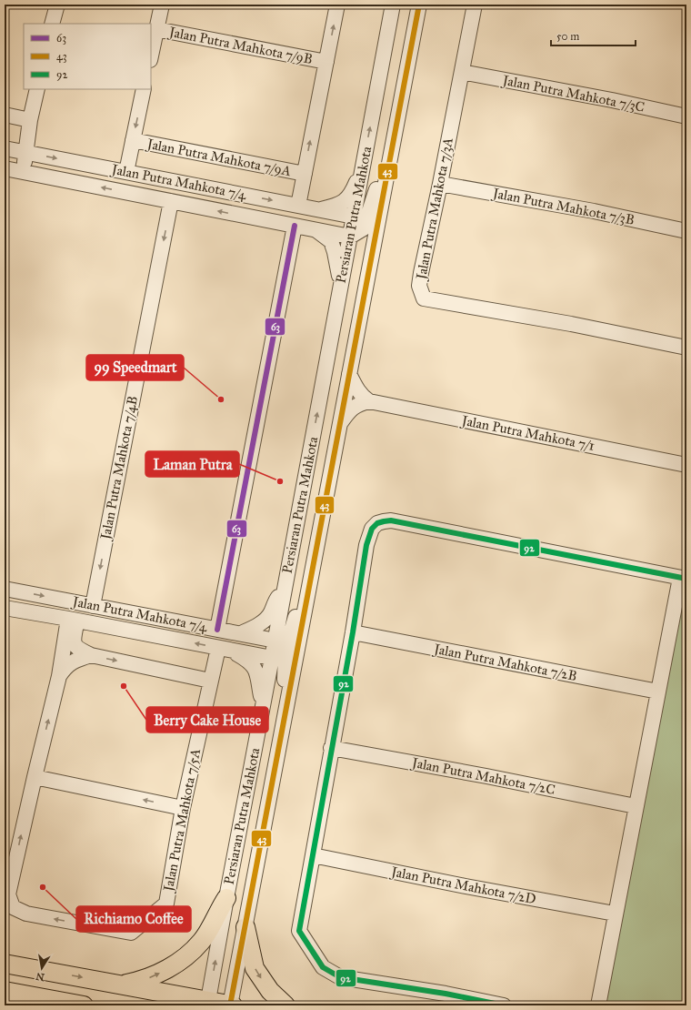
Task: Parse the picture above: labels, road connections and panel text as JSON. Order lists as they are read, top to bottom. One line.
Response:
{"streets":{"street":["Jalan Putra Mahkota 7/9B","Jalan Putra Mahkota 7/3C","Jalan Putra Mahkota 7/9A","Jalan Putra Mahkota 7/4","Jalan Putra Mahkota 7/3B","Jalan Putra Mahkota 7/3A","Persiaran Putra Mahkota","Jalan Putra Mahkota 7/1","Jalan Putra Mahkota 7/4B","Jalan Putra Mahkota 7/2B","Jalan Putra Mahkota 7/2C","Jalan Putra Mahkota 7/5A","Jalan Putra Mahkota 7/2D"]},"crossings":[["Jalan Putra Mahkota 7/9B","Jalan Putra Mahkota 7/9A"],["Jalan Putra Mahkota 7/9B","Jalan Putra Mahkota 7/4"],["Jalan Putra Mahkota 7/3C","Jalan Putra Mahkota 7/3A"],["Jalan Putra Mahkota 7/4","Persiaran Putra Mahkota"],["Jalan Putra Mahkota 7/4","Jalan Putra Mahkota 7/4B"],["Jalan Putra Mahkota 7/4","Jalan Putra Mahkota 7/5A"],["Jalan Putra Mahkota 7/3B","Jalan Putra Mahkota 7/3A"]],"one_way":["Jalan Putra Mahkota 7/9B"],"places":["99 Speedmart","Laman Putra","Berry Cake House","Richiamo Coffee"],"lines":["transit line 43","transit line 63","transit line 92"],"legend":["63","43","92"],"scale_bar":"50 m","north":"bottom"}
